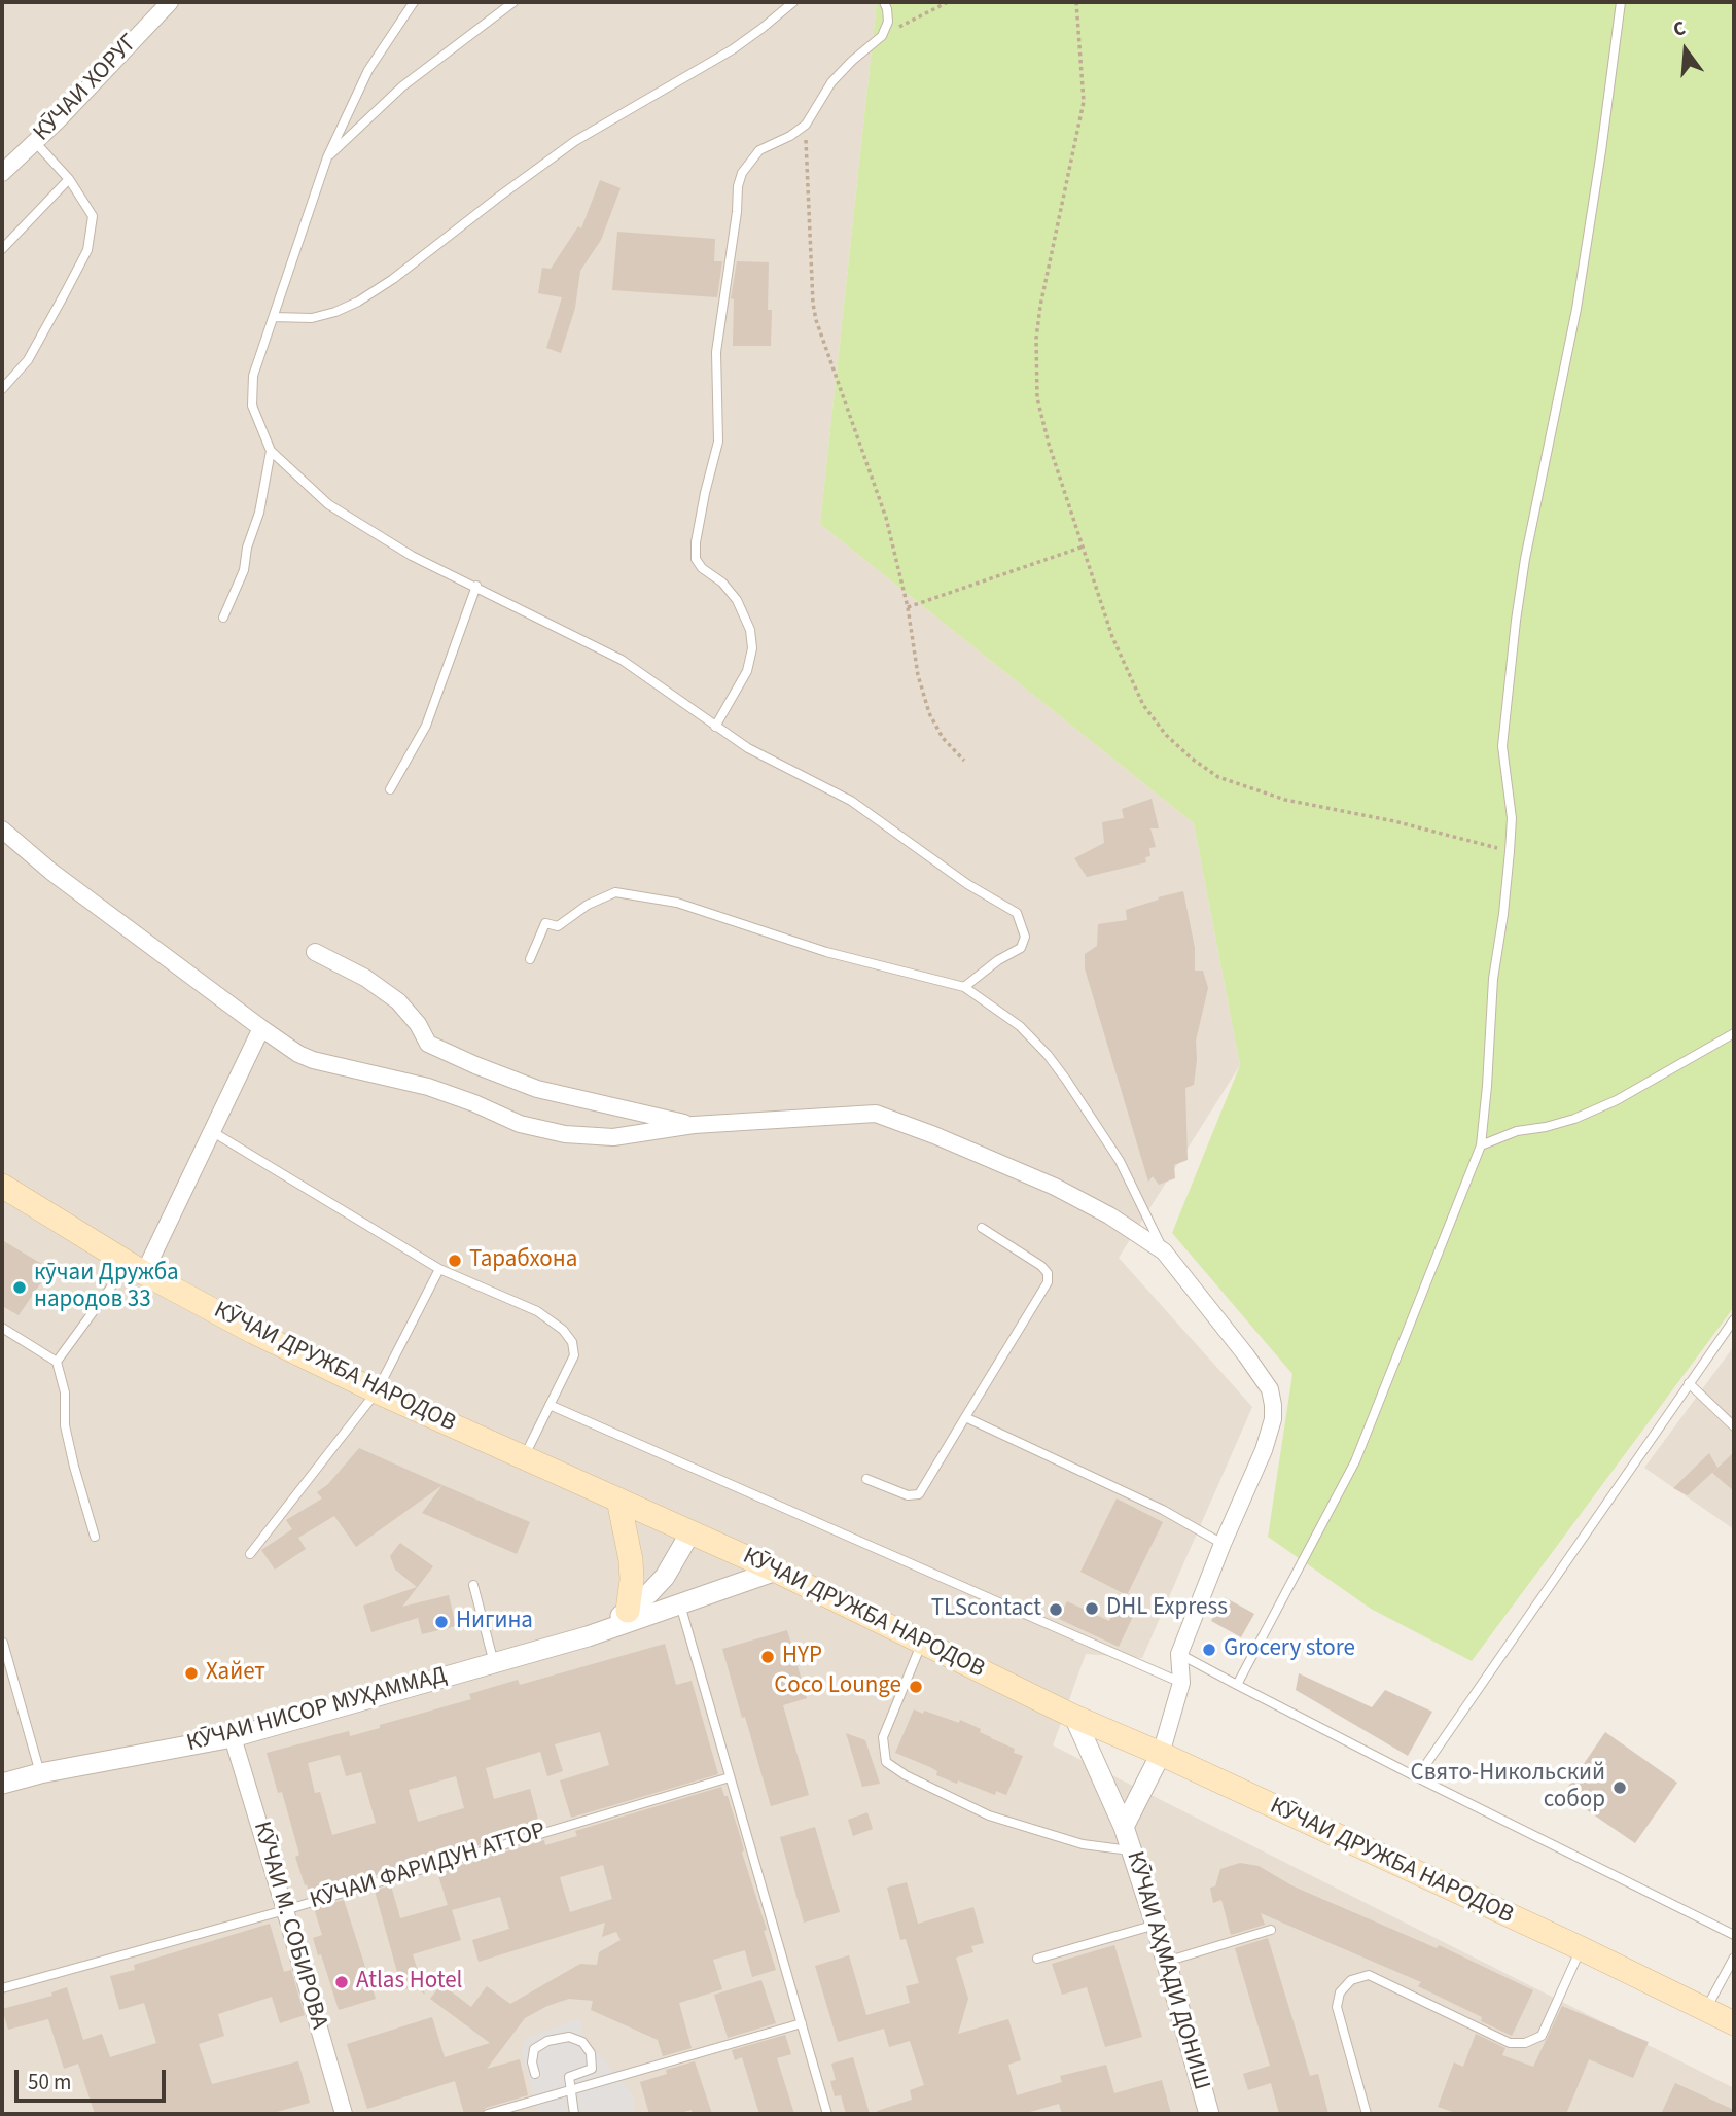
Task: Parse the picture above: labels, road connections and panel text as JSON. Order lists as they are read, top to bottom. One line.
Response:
{"streets":{"main road":["КӮЧАИ ДРУЖБА НАРОДОВ"],"street":["КӮЧАИ ХОРУГ","КӮЧАИ НИСОР МУҲАММАД","КӮЧАИ М. СОБИРОВА","КӮЧАИ АҲМАДИ ДОНИШ"],"lane":["КӮЧАИ ФАРИДУН АТТОР"]},"crossings":[["КӮЧАИ ДРУЖБА НАРОДОВ","КӮЧАИ НИСОР МУҲАММАД"],["КӮЧАИ ДРУЖБА НАРОДОВ","КӮЧАИ АҲМАДИ ДОНИШ"],["КӮЧАИ НИСОР МУҲАММАД","КӮЧАИ М. СОБИРОВА"],["КӮЧАИ ФАРИДУН АТТОР","КӮЧАИ М. СОБИРОВА"]],"places":["Тарабхона","кӯчаи Дружба народов 33","DHL Express","TLScontact","Нигина","Grocery store","HYP","Хайет","Coco Lounge","Свято-Никольский собор","Atlas Hotel"],"scale_bar":"50 m","north":"top"}
